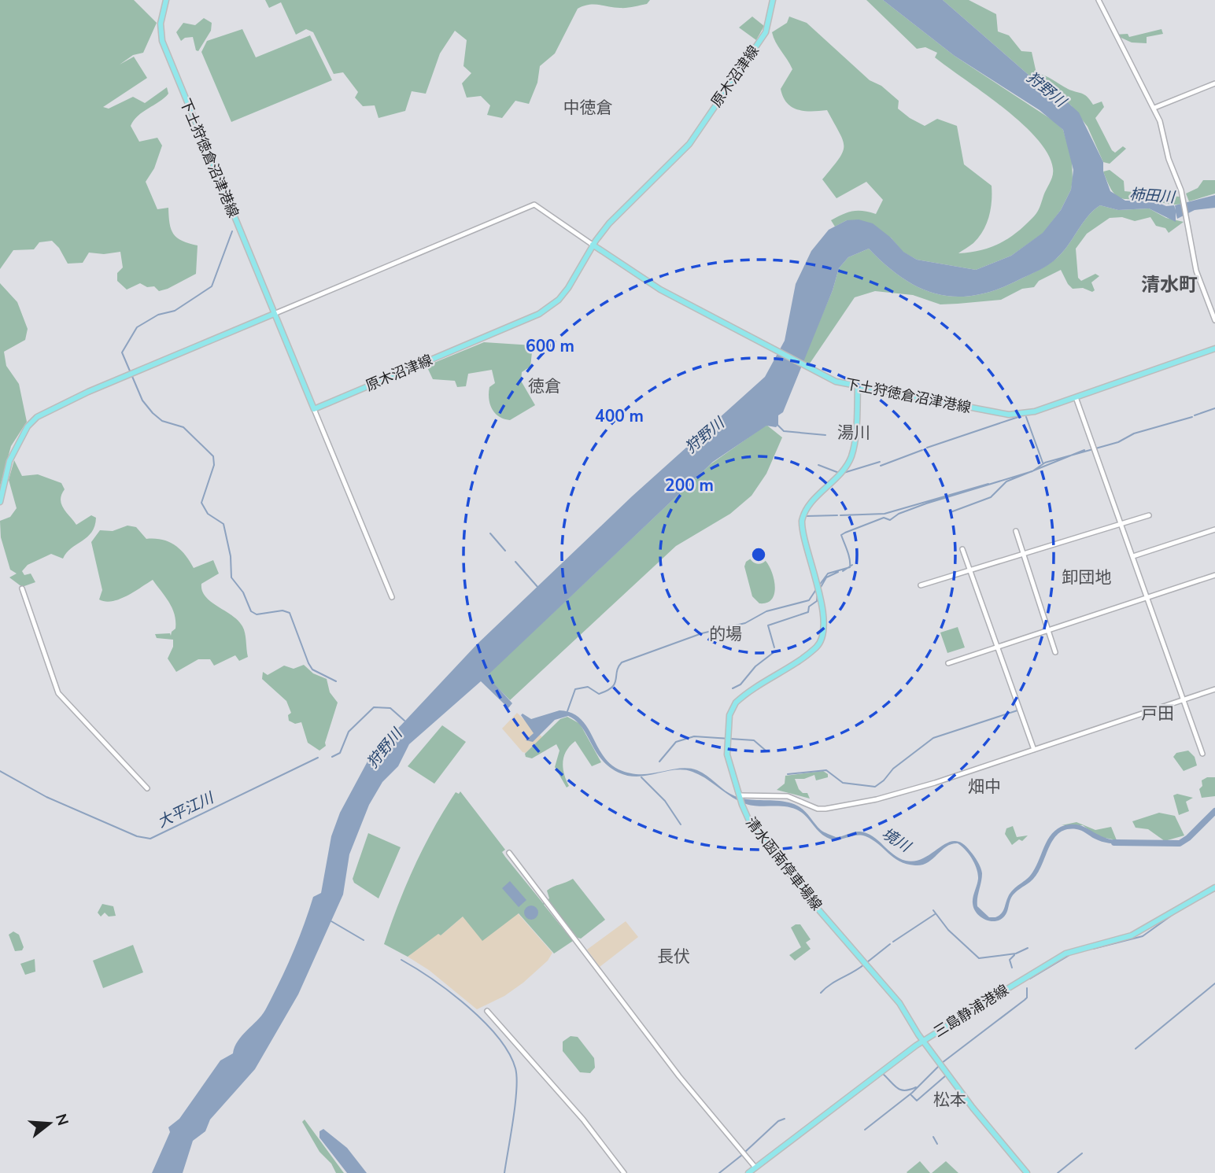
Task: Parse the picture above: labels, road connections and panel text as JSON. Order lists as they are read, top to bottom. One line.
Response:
{"streets":{"main road":["原木沼津線","下土狩徳倉沼津港線","清水函南停車場線","三島静浦港線"]},"crossings":[["原木沼津線","下土狩徳倉沼津港線"],["下土狩徳倉沼津港線","清水函南停車場線"],["清水函南停車場線","三島静浦港線"]],"districts":["中徳倉","清水町","徳倉","湯川","卸団地","的場","戸田","畑中","長伏","松本"],"water":["狩野川","柿田川","大平江川","境川"],"north":"right","rings":["600 m","400 m","200 m"]}
